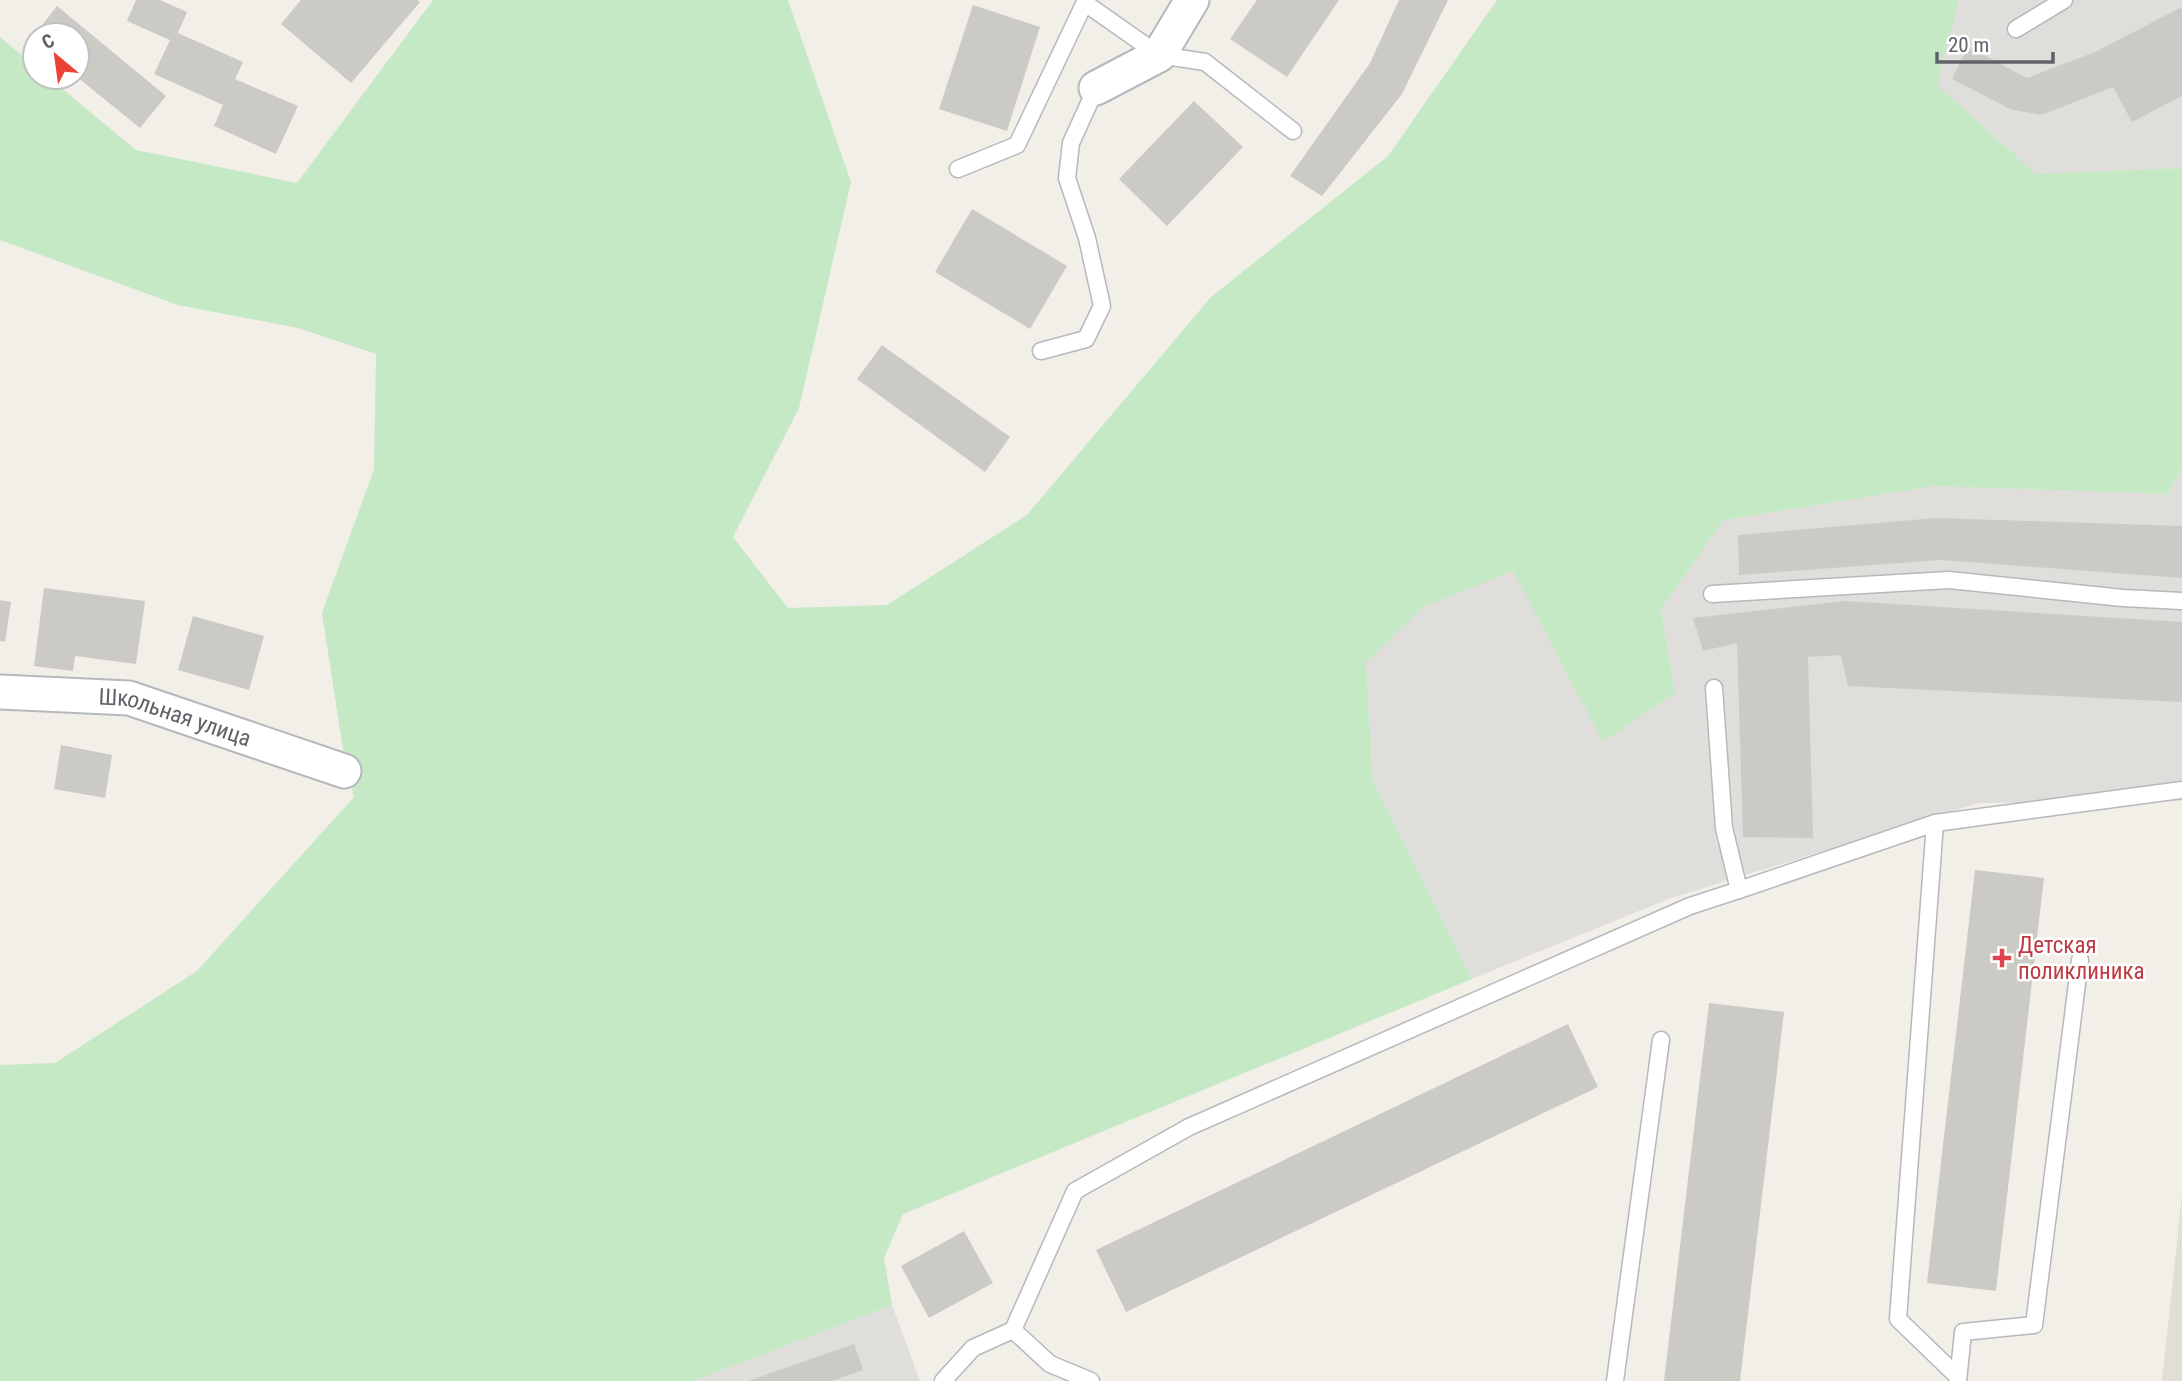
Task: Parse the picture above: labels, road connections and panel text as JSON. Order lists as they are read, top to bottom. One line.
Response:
{"streets":{"street":["Школьная улица"]},"places":{"health":["Детская поликлиника"]},"scale_bar":"20 m","north":"top left"}
